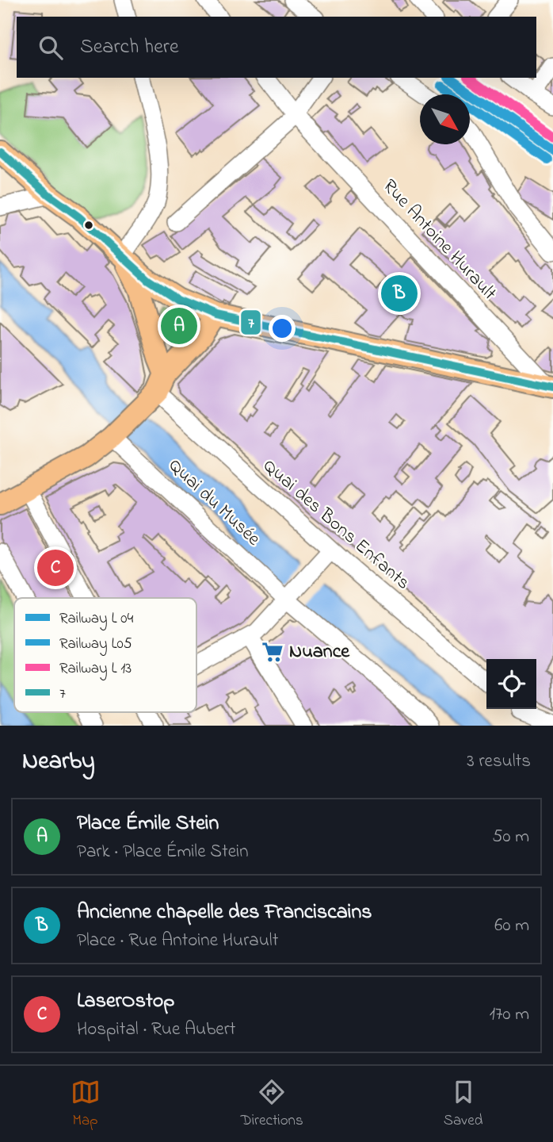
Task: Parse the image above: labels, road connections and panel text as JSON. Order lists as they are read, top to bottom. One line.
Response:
{"streets":{"street":["Rue Antoine Hurault","Quai du Musée","Quai des Bons Enfants"]},"places":{"supermarket":["Nuance"]},"lines":["rail line L05","transit line 7"],"legend":["Railway L 04","Railway L05","Railway L 13","7"],"north":"bottom right","page":{"search":"Search here","pins":["B","A","C"],"heading":["Nearby","3 results"],"list":[{"mark":"A","name":"Place Émile Stein","note":"Park · Place Émile Stein","value":"50 m"},{"mark":"B","name":"Ancienne chapelle des Franciscains","note":"Place · Rue Antoine Hurault","value":"60 m"},{"mark":"C","name":"LaserOstop","note":"Hospital · Rue Aubert","value":"170 m"}],"nav":["Map","Directions","Saved"]}}
